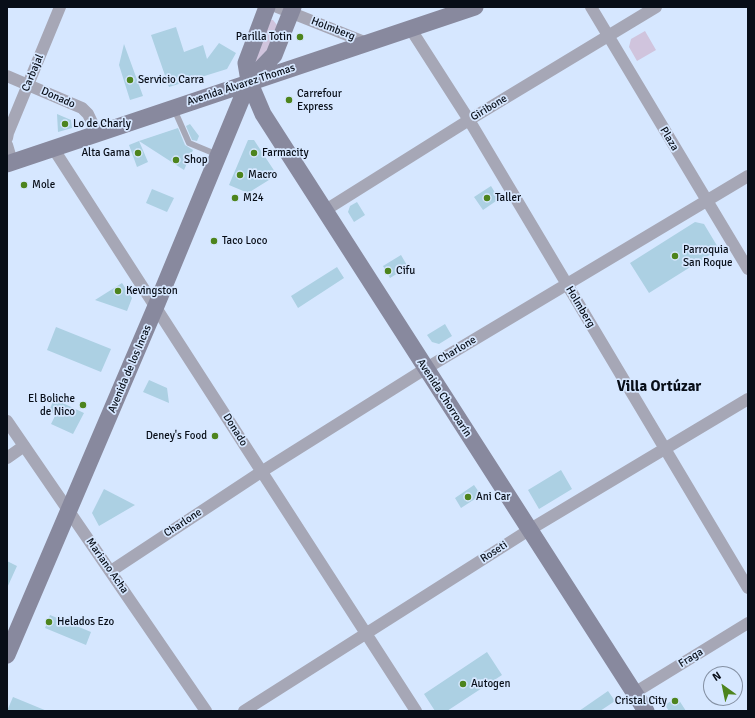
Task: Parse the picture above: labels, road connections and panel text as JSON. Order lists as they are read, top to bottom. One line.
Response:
{"streets":{"main road":["Avenida Álvarez Thomas","Avenida de los Incas","Avenida Chorroarín"],"street":["Holmberg","Carbajal","Donado","Giribone","Plaza","Charlone","Roseti","Mariano Acha","Fraga"]},"crossings":[["Holmberg","Avenida Álvarez Thomas"],["Holmberg","Giribone"],["Holmberg","Charlone"],["Holmberg","Avenida de los Incas"],["Holmberg","Roseti"],["Carbajal","Donado"],["Avenida Álvarez Thomas","Donado"],["Avenida Álvarez Thomas","Avenida de los Incas"],["Avenida Álvarez Thomas","Avenida Chorroarín"],["Donado","Charlone"],["Donado","Avenida de los Incas"],["Donado","Roseti"],["Giribone","Plaza"],["Giribone","Avenida Chorroarín"],["Plaza","Charlone"],["Charlone","Avenida Chorroarín"],["Charlone","Mariano Acha"],["Avenida de los Incas","Avenida Chorroarín"],["Avenida de los Incas","Mariano Acha"],["Avenida Chorroarín","Roseti"],["Avenida Chorroarín","Fraga"]],"districts":["Villa Ortúzar"],"places":["Parilla Totin","Servicio Carra","Carrefour Express","Lo de Charly","Alta Gama","Farmacity","Shop","Macro","Mole","M24","Taller","Taco Loco","Parroquia San Roque","Cifu","Kevingston","El Boliche de Nico","Deney's Food","Ani Car","Helados Ezo","Autogen","Cristal City"],"north":"top left"}
